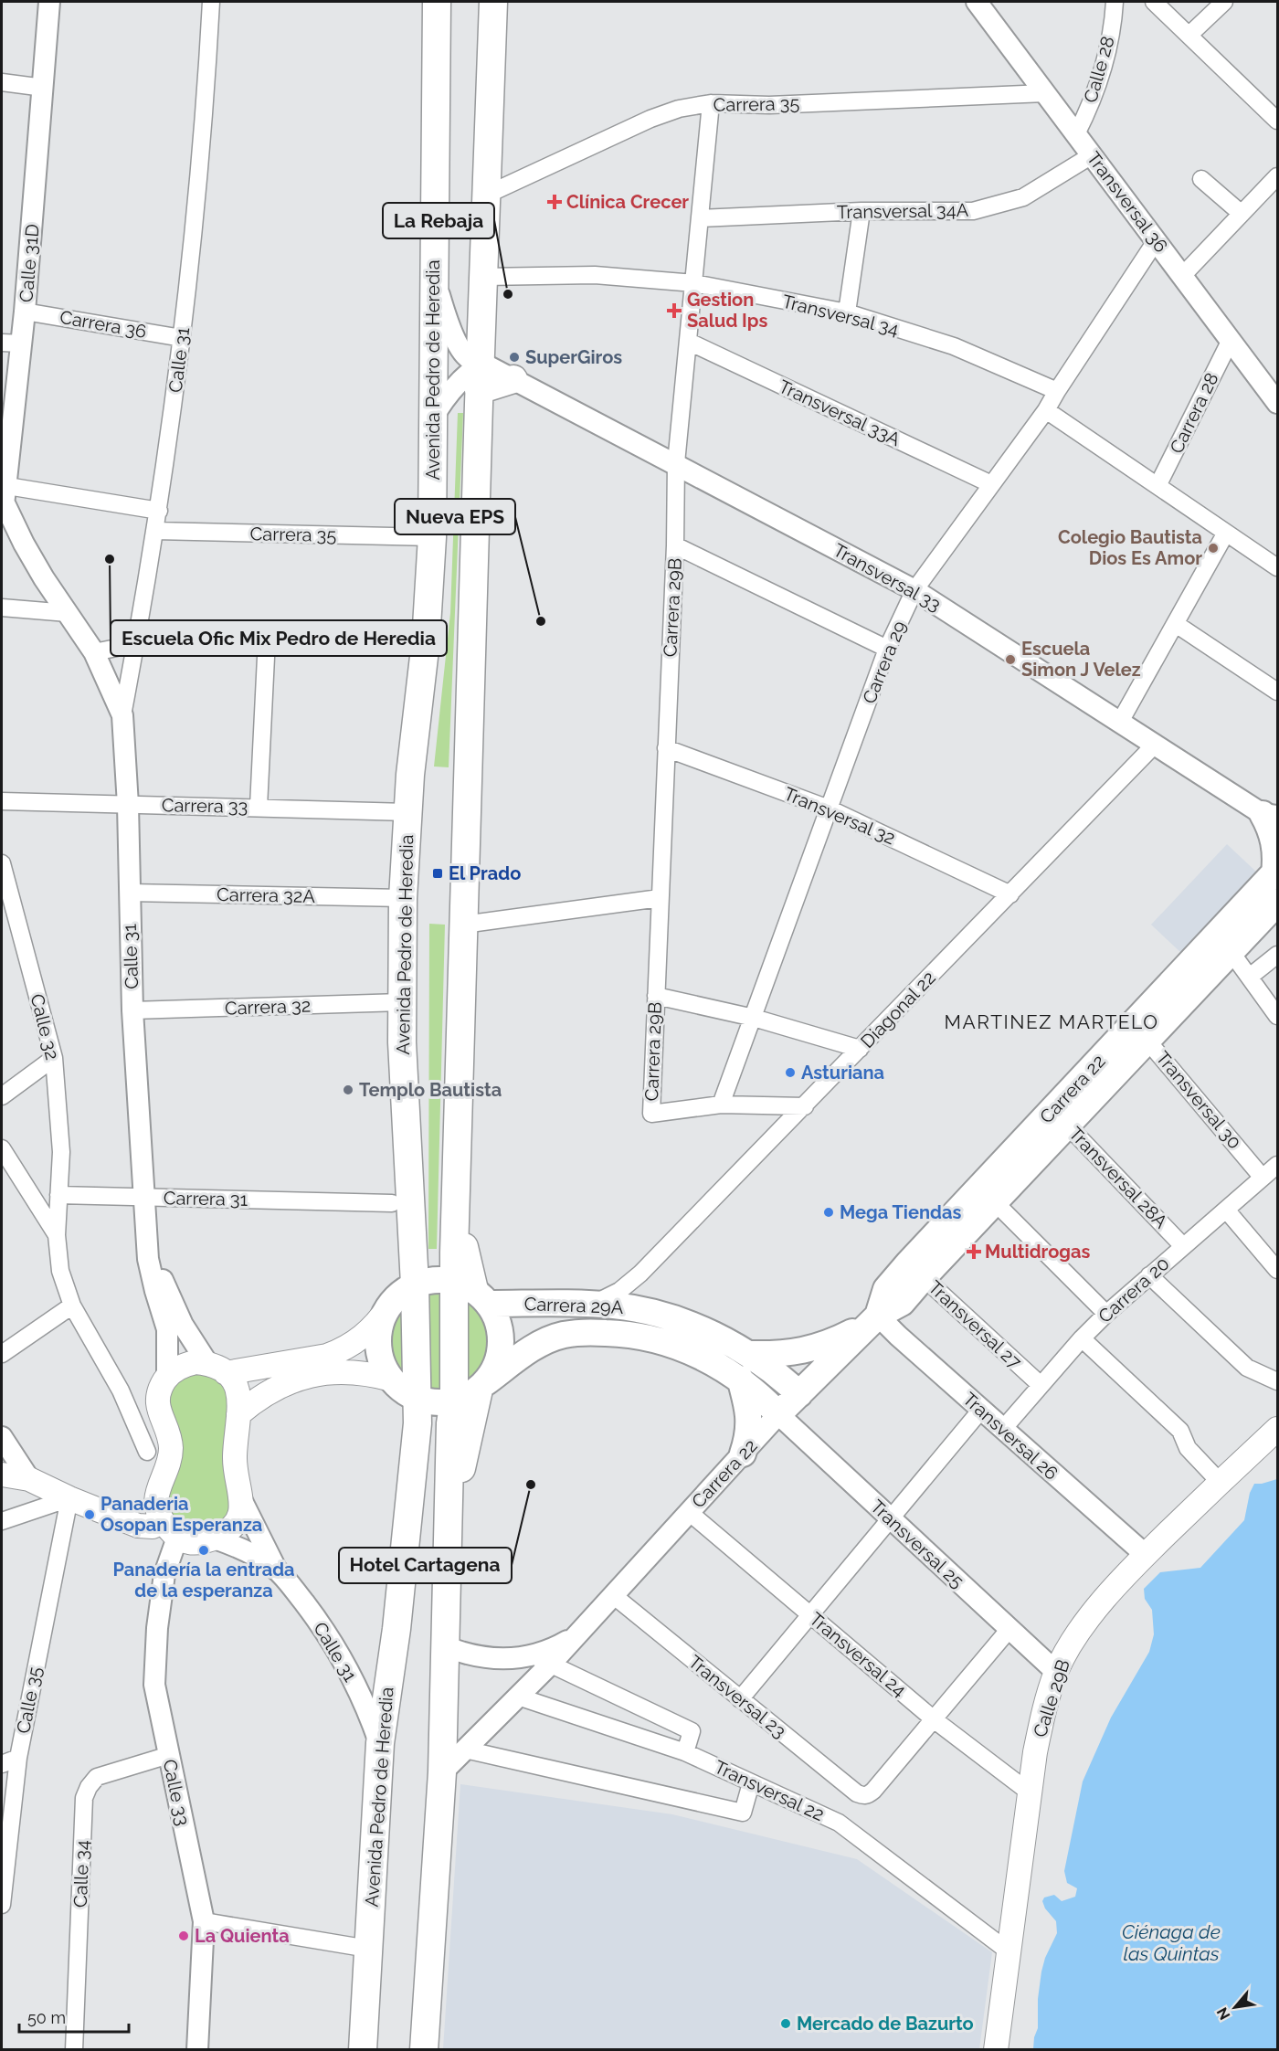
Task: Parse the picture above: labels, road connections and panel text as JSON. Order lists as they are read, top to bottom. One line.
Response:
{"streets":{"highway":["Avenida Pedro de Heredia"],"main road":["Carrera 22","Carrera 29A","Calle 29B"],"street":["Calle 28","Carrera 35","Transversal 36","Transversal 34A","Calle 31D","Transversal 34","Carrera 36","Calle 31","Transversal 33A","Carrera 28","Transversal 33","Carrera 29B","Carrera 29","Carrera 33","Transversal 32","Carrera 32A","Carrera 32","Diagonal 22","Calle 32","Transversal 30","Transversal 28A","Carrera 31","Carrera 20","Transversal 27","Transversal 26","Transversal 25","Transversal 24","Transversal 23","Calle 35","Transversal 22","Calle 33","Calle 34"]},"crossings":[["Calle 28","Transversal 36"],["Carrera 35","Transversal 36"],["Carrera 35","Calle 31"],["Carrera 35","Avenida Pedro de Heredia"],["Carrera 35","Carrera 29B"],["Transversal 36","Transversal 34A"],["Transversal 36","Carrera 28"],["Transversal 36","Carrera 29"],["Transversal 34A","Carrera 29B"],["Calle 31D","Carrera 36"],["Calle 31D","Calle 31"],["Transversal 34","Carrera 29B"],["Transversal 34","Carrera 29"],["Carrera 36","Calle 31"],["Calle 31","Avenida Pedro de Heredia"],["Calle 31","Carrera 33"],["Calle 31","Carrera 32A"],["Calle 31","Carrera 32"],["Calle 31","Carrera 31"],["Avenida Pedro de Heredia","Transversal 33"],["Avenida Pedro de Heredia","Carrera 33"],["Avenida Pedro de Heredia","Carrera 32A"],["Avenida Pedro de Heredia","Carrera 32"],["Avenida Pedro de Heredia","Carrera 29A"],["Transversal 33A","Carrera 29B"],["Transversal 33A","Carrera 29"],["Transversal 33","Carrera 29B"],["Transversal 33","Carrera 29"],["Transversal 33","Diagonal 22"],["Carrera 29B","Carrera 29"],["Carrera 29B","Transversal 32"],["Carrera 29","Transversal 32"],["Transversal 32","Diagonal 22"],["Diagonal 22","Carrera 29A"],["Calle 32","Carrera 31"],["Carrera 22","Transversal 30"],["Carrera 22","Transversal 28A"],["Carrera 22","Carrera 29A"],["Carrera 22","Transversal 27"],["Carrera 22","Transversal 26"],["Carrera 22","Transversal 25"],["Carrera 22","Transversal 24"],["Carrera 22","Transversal 23"],["Carrera 22","Transversal 22"],["Transversal 30","Carrera 20"],["Transversal 28A","Carrera 20"],["Carrera 20","Transversal 27"],["Carrera 20","Transversal 26"],["Carrera 29A","Transversal 26"],["Carrera 29A","Transversal 25"],["Transversal 26","Calle 29B"],["Transversal 25","Calle 29B"],["Transversal 24","Transversal 23"],["Transversal 24","Calle 29B"],["Calle 29B","Transversal 22"],["Calle 33","Calle 34"]],"districts":["MARTINEZ MARTELO"],"water":["Ciénaga de las Quintas"],"places":{"health":["Clínica Crecer","Gestion Salud Ips","Multidrogas"],"other":["La Rebaja","SuperGiros","Colegio Bautista Dios Es Amor","Escuela Ofic Mix Pedro de Heredia","Nueva EPS","Escuela Simon J Velez","Asturiana","Templo Bautista","Mega Tiendas","Hotel Cartagena","Panaderia Osopan Esperanza","Panadería la entrada de la esperanza","La Quienta","Mercado de Bazurto"],"transit":["El Prado"]},"scale_bar":"50 m","north":"bottom left"}
